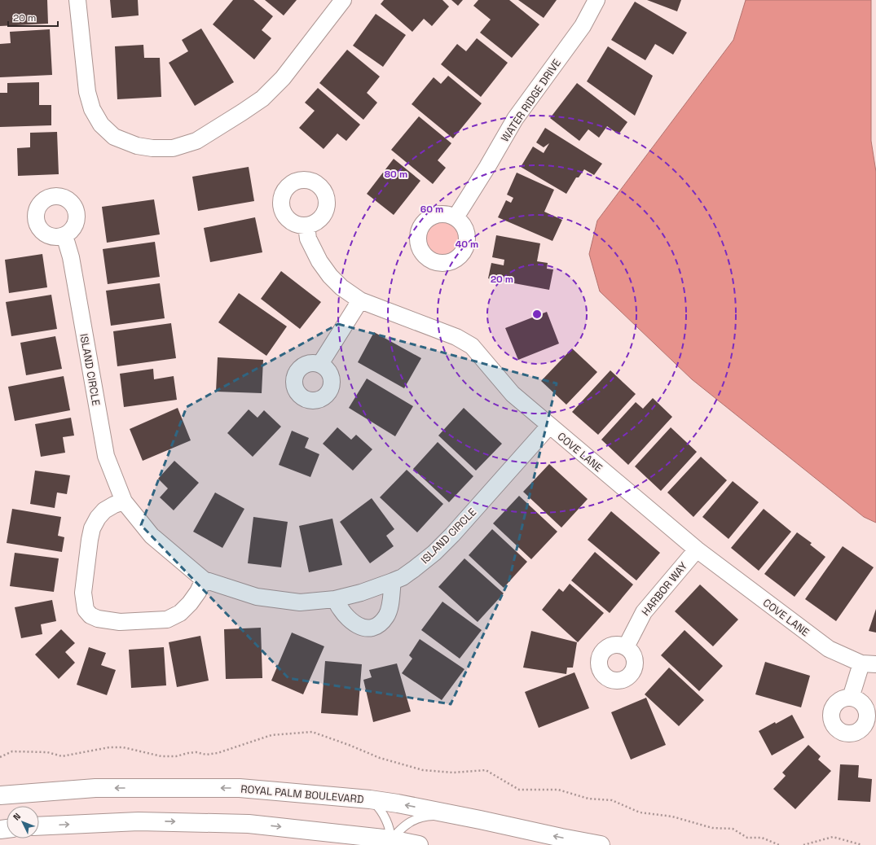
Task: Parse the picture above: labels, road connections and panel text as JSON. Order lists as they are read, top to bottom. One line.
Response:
{"streets":{"main road":["ROYAL PALM BOULEVARD"],"street":["WATER RIDGE DRIVE","ISLAND CIRCLE","COVE LANE","HARBOR WAY"]},"crossings":[["ISLAND CIRCLE","COVE LANE"],["COVE LANE","HARBOR WAY"]],"scale_bar":"20 m","north":"top left","rings":["80 m","60 m","40 m","20 m"]}
